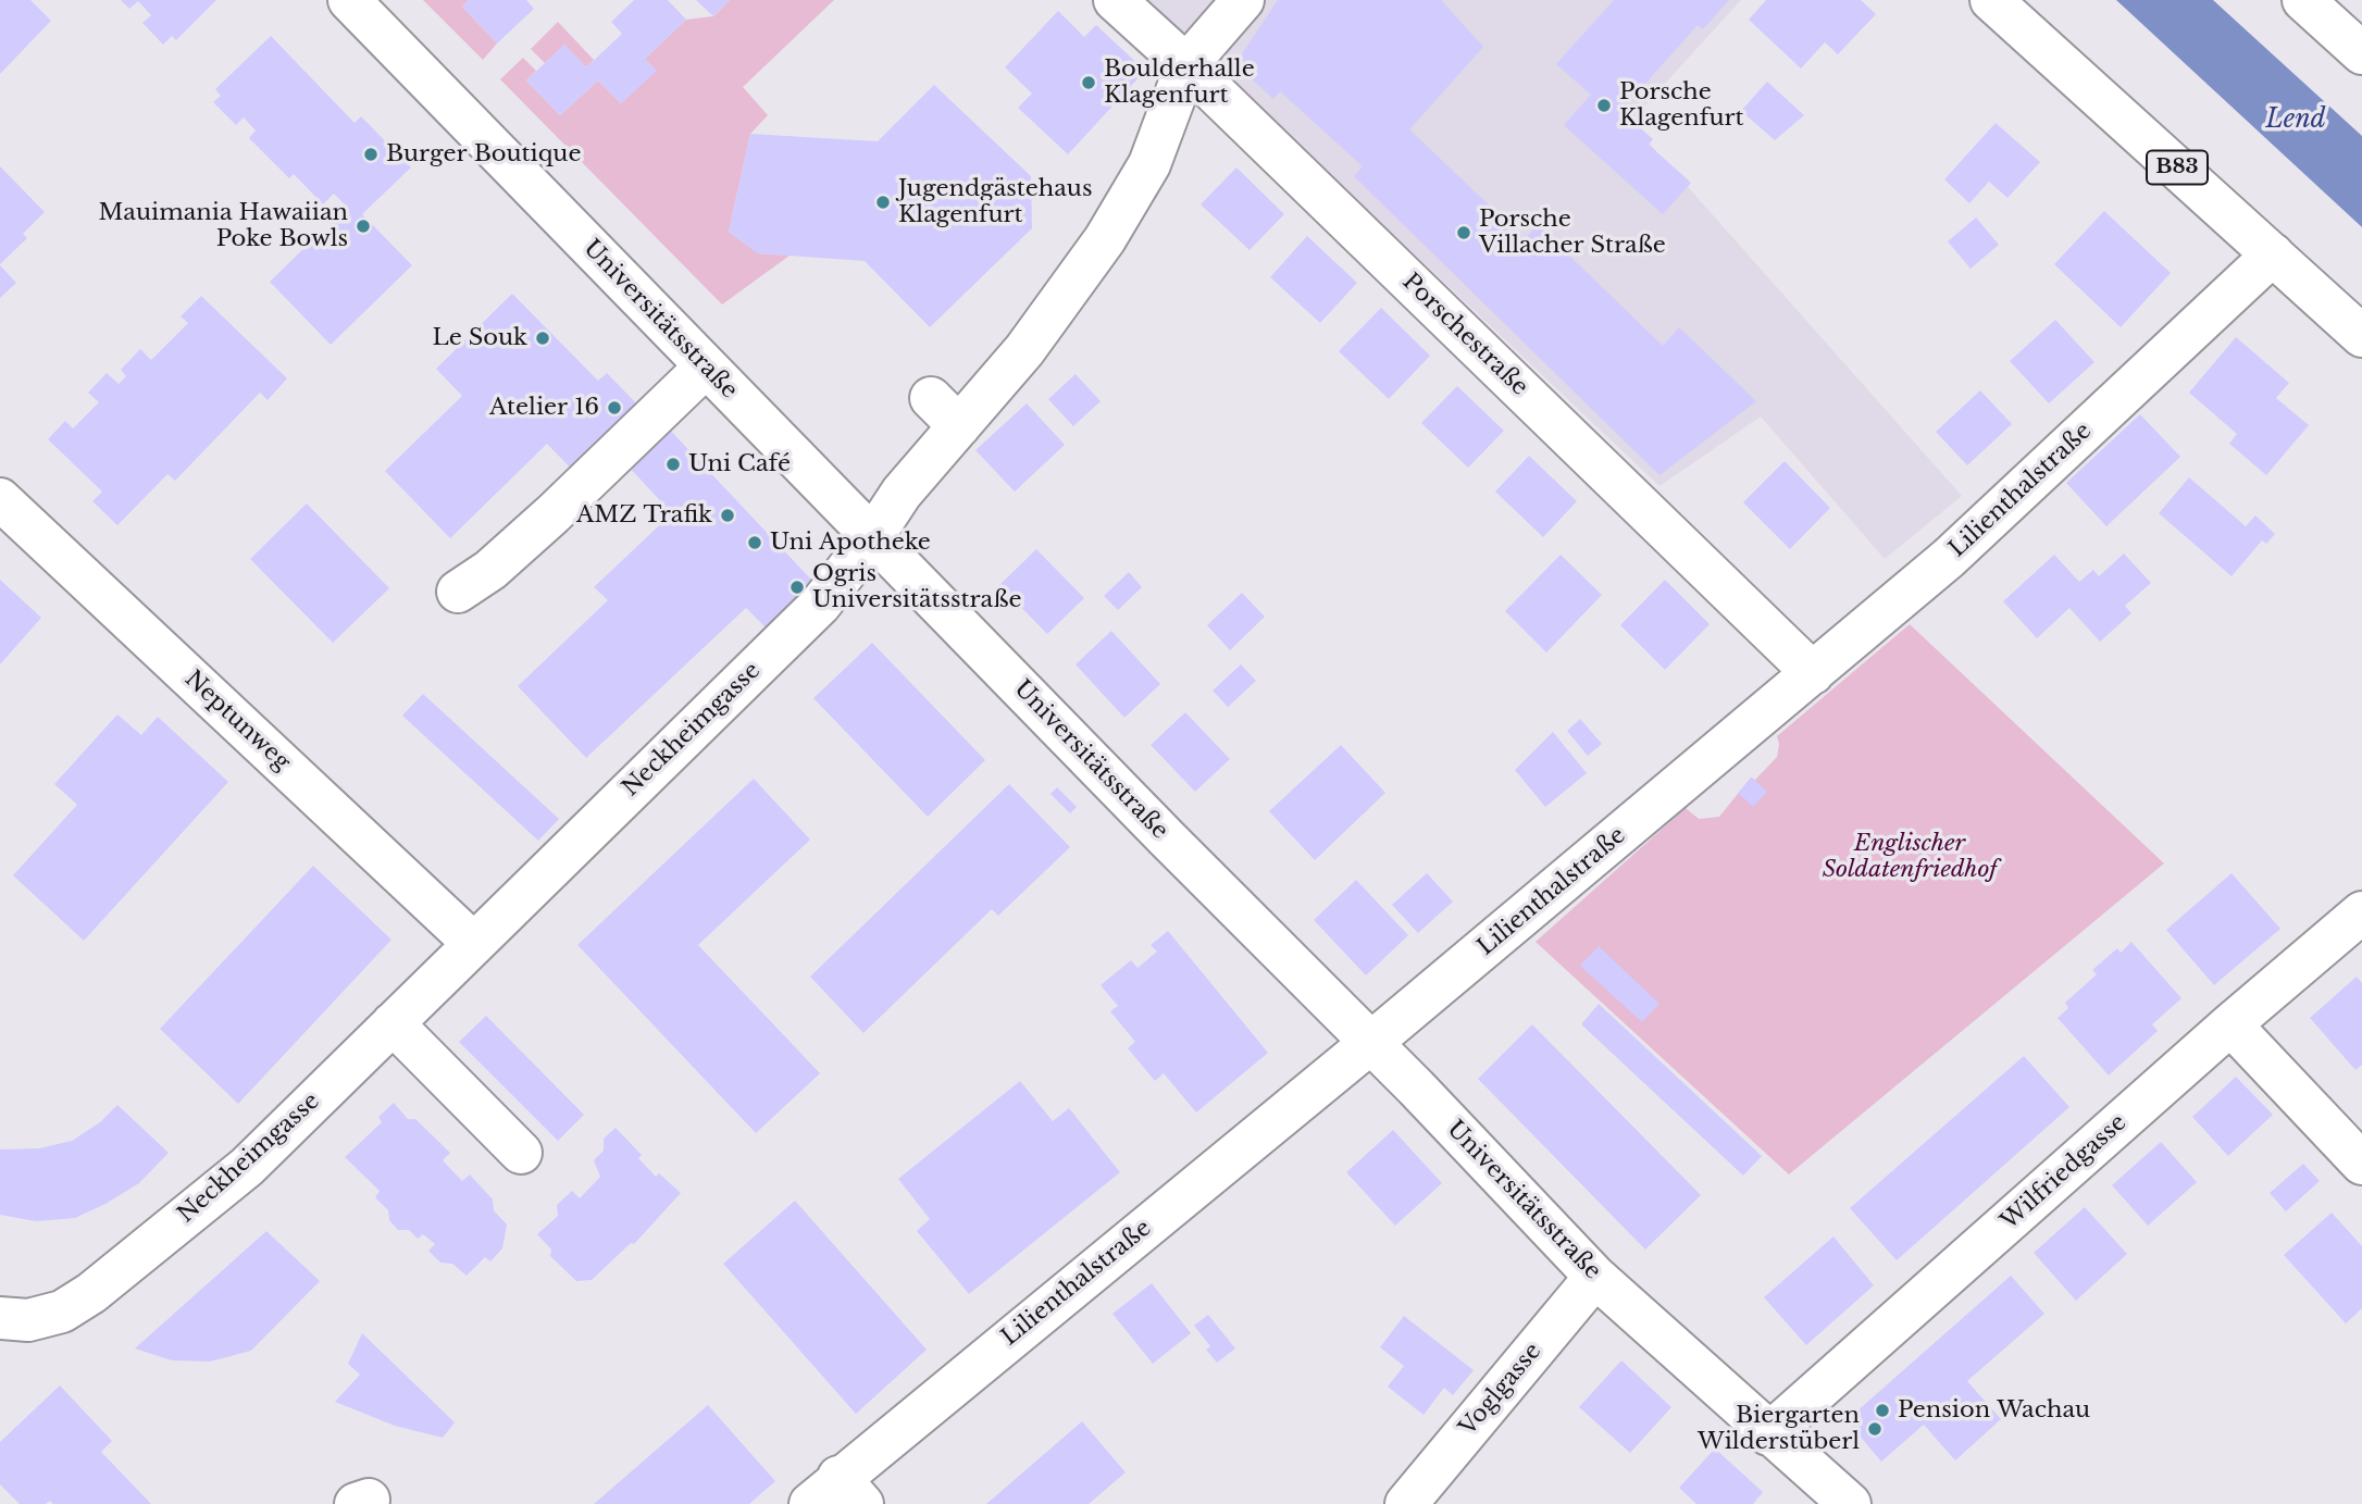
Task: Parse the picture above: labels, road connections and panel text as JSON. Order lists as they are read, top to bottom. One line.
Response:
{"streets":{"street":["B83","Universitätsstraße","Porschestraße","Lilienthalstraße","Neptunweg","Neckheimgasse","Wilfriedgasse","Voglgasse"]},"crossings":[["B83","Lilienthalstraße"],["Universitätsstraße","Lilienthalstraße"],["Universitätsstraße","Neckheimgasse"],["Universitätsstraße","Wilfriedgasse"],["Universitätsstraße","Voglgasse"],["Porschestraße","Lilienthalstraße"],["Porschestraße","Neckheimgasse"],["Neptunweg","Neckheimgasse"]],"water":["Lend"],"parks":["Englischer Soldatenfriedhof"],"places":["Boulderhalle Klagenfurt","Porsche Klagenfurt","Burger Boutique","Jugendgästehaus Klagenfurt","Mauimania Hawaiian Poke Bowls","Porsche Villacher Straße","Le Souk","Atelier 16","Uni Café","AMZ Trafik","Uni Apotheke","Ogris Universitätsstraße","Pension Wachau","Biergarten Wilderstüberl"]}
